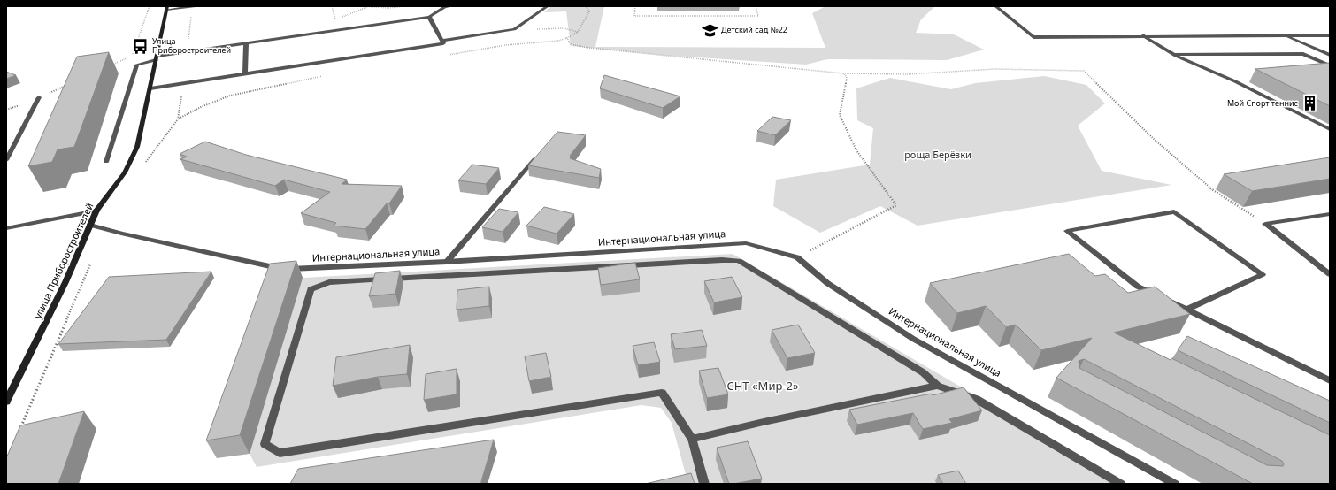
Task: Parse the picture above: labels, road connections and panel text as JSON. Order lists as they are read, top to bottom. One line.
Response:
{"streets":{"street":["Интернациональная улица","улица Приборостроителей"]},"crossings":[["Интернациональная улица","улица Приборостроителей"]],"parks":["роща Берёзки","СНТ «Мир-2»"],"places":{"school or university":["Детский сад №22"],"bus stop":["Улица Приборостроителей"],"building":["Мой Спорт теннис"]}}
